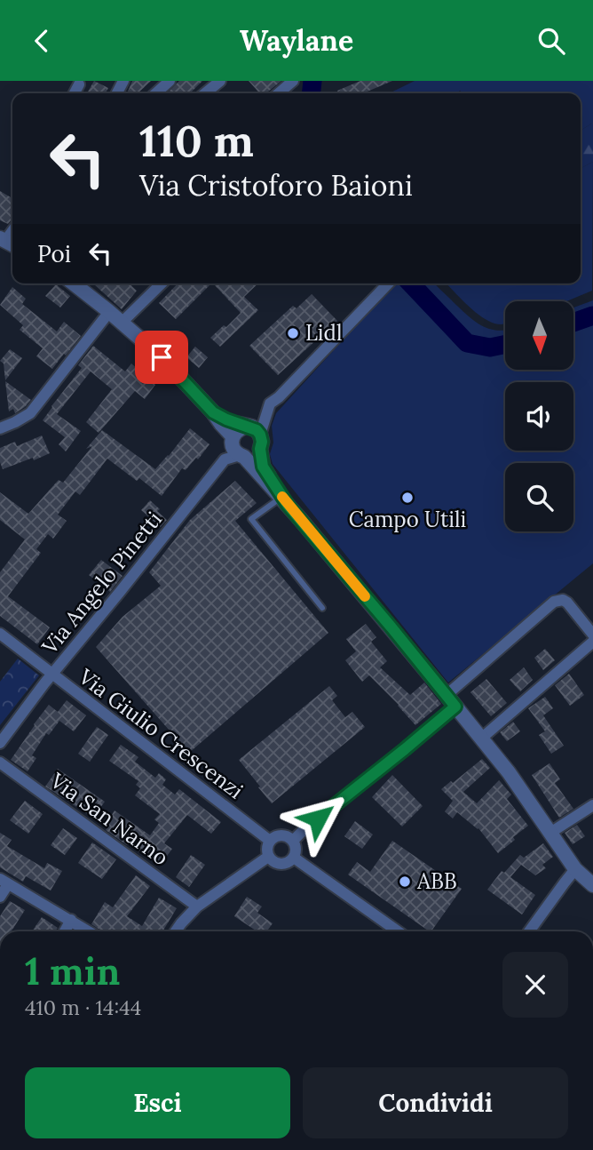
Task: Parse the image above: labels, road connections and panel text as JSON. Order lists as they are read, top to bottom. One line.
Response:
{"streets":{"street":["Via Angelo Pinetti","Via Giulio Crescenzi","Via San Narno"]},"crossings":[["Via Angelo Pinetti","Via Giulio Crescenzi"]],"places":["Lidl","Campo Utili","ABB"],"north":"bottom","page":{"header":"Waylane","turn":["110 m","Via Cristoforo Baioni"],"then":"Poi","heading":["1 min","410 m · 14:44"],"buttons":["Esci","Condividi"]}}
